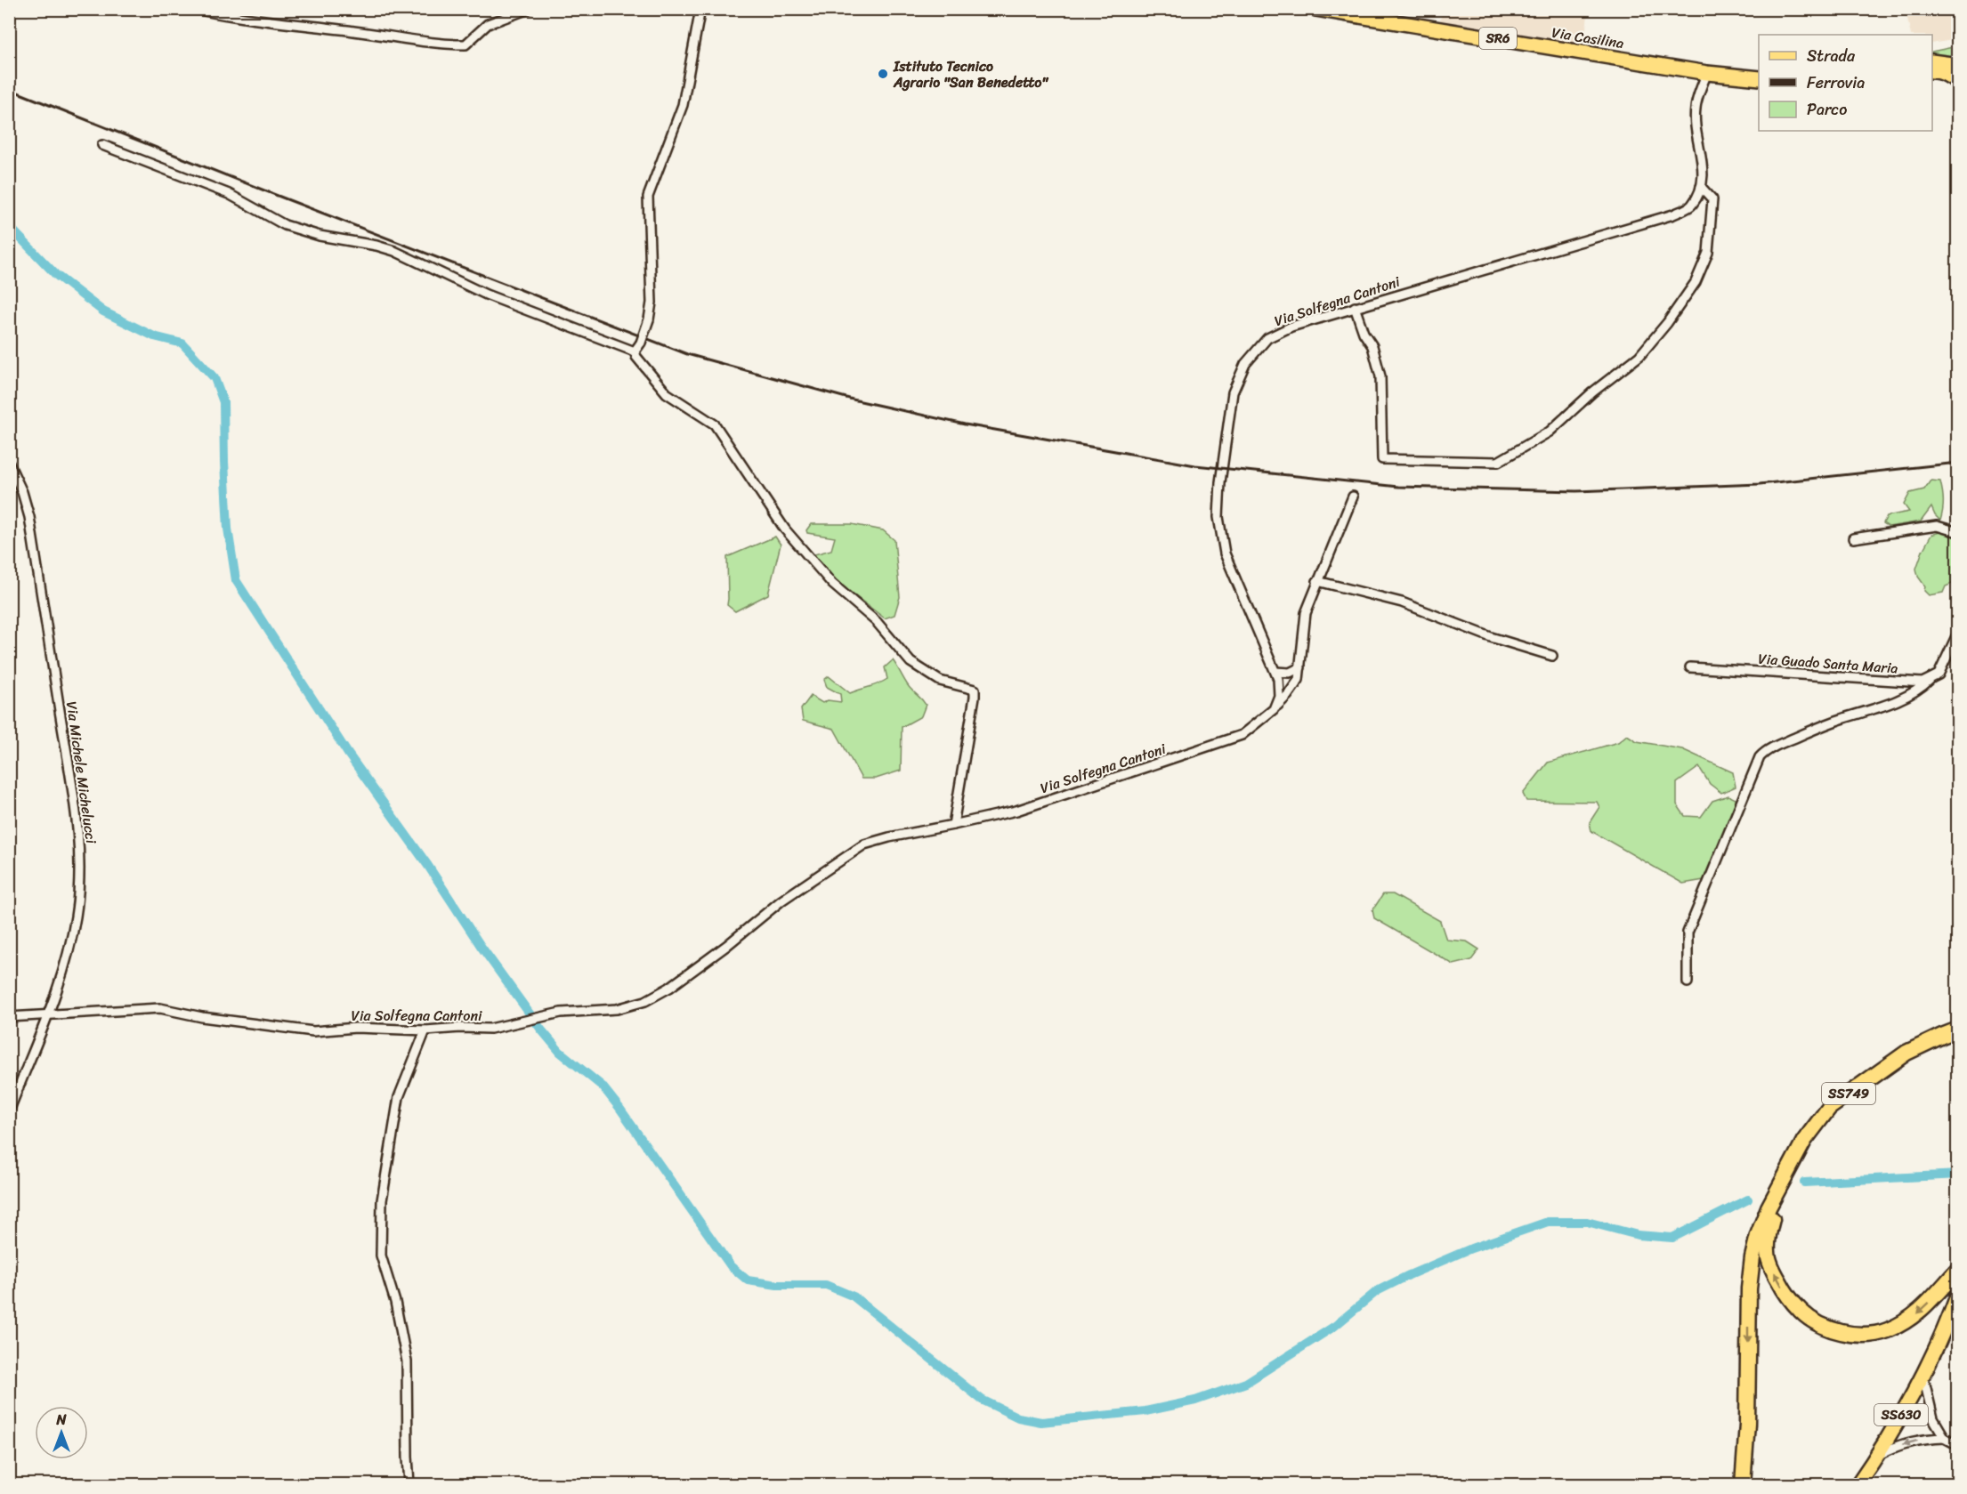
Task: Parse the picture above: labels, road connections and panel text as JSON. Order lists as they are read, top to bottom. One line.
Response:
{"streets":{"highway":["SS749"],"main road":["Via Casilina","SR6","SS630"],"street":["Via Solfegna Cantoni","Via Guado Santa Maria","Via Michele Michelucci"]},"crossings":[["Via Solfegna Cantoni","Via Michele Michelucci"]],"places":["Istituto Tecnico Agrario \"San Benedetto\""],"legend":["Strada","Ferrovia","Parco"],"north":"top"}
